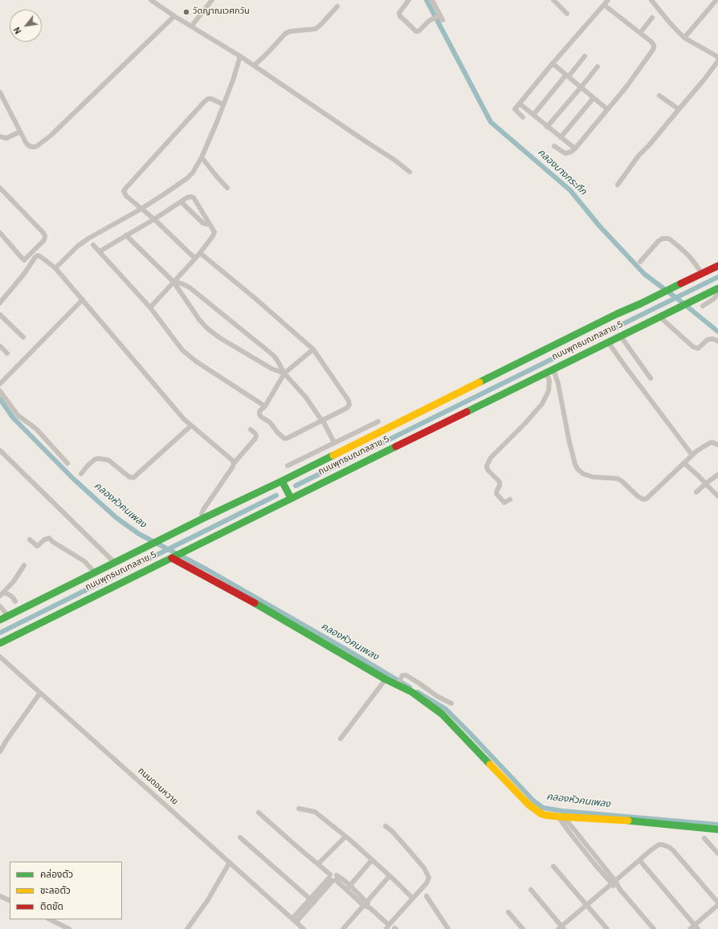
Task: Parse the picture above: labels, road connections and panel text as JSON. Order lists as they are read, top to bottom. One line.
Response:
{"streets":{"main road":["ถนนพุทธมณฑลสาย 5"],"street":["ถนนดอนหวาย"]},"water":["คลองบางกระทึก","คลองหัวคนเพลง"],"places":["วัดญาณเวศกวัน"],"legend":["คล่องตัว","ชะลอตัว","ติดขัด"],"north":"bottom left"}
